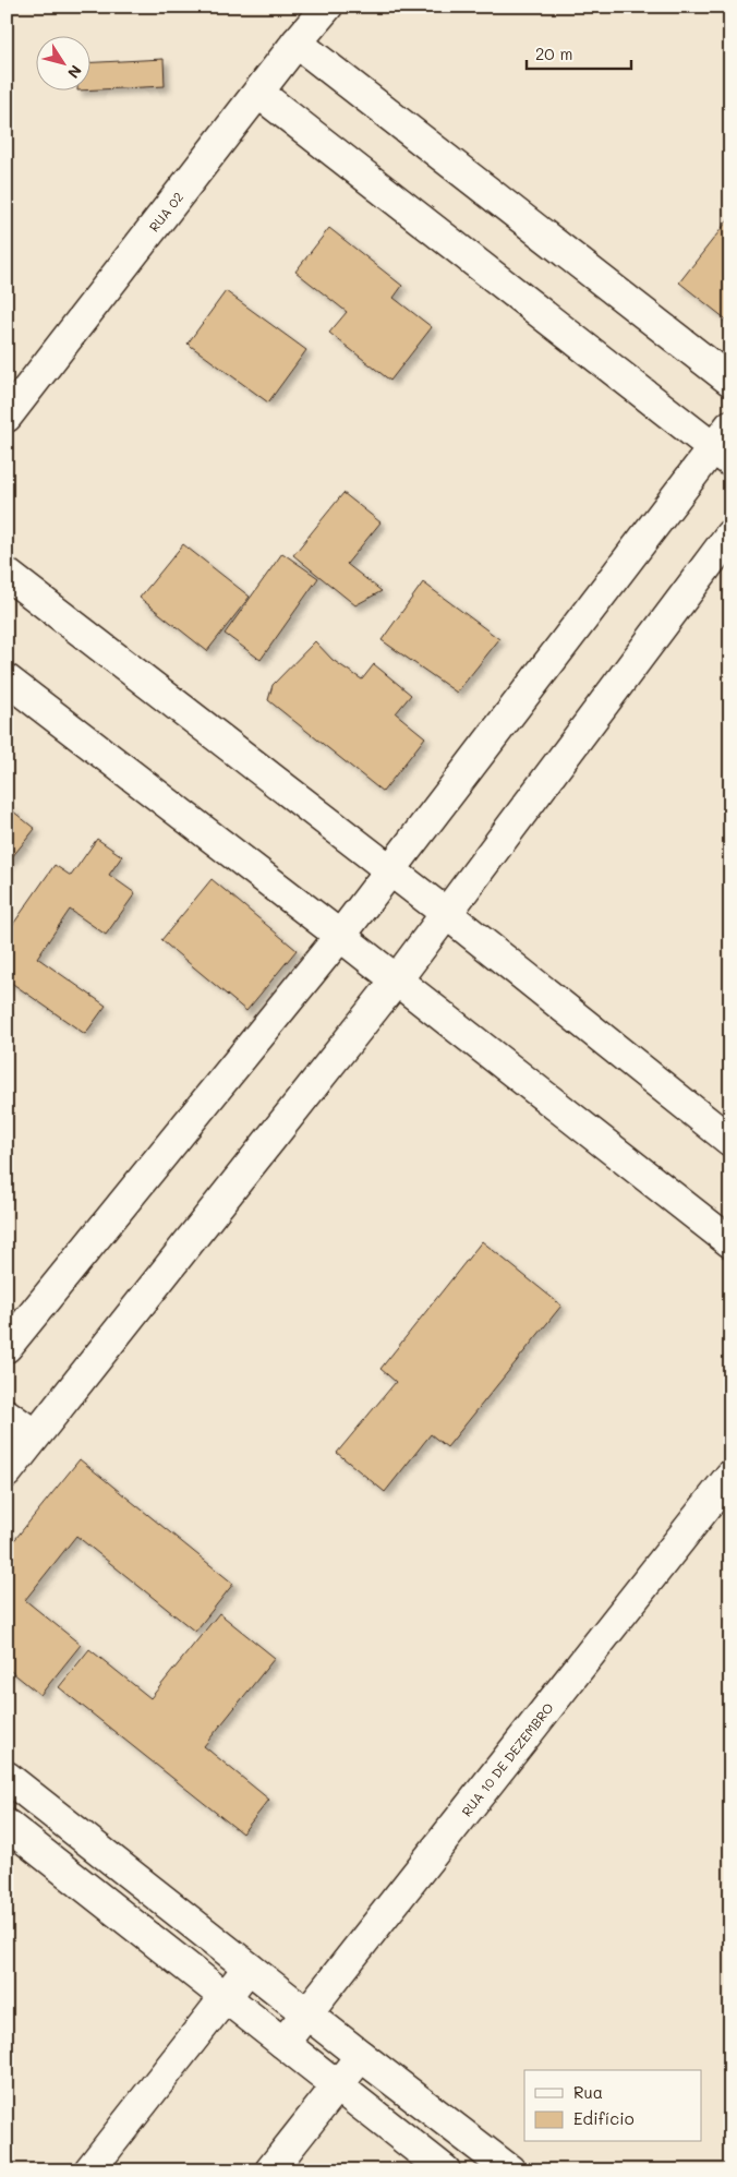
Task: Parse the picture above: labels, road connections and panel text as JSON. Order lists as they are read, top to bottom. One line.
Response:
{"streets":{"street":["RUA 02","RUA 10 DE DEZEMBRO"]},"legend":["Rua","Edifício"],"scale_bar":"20 m","north":"bottom right"}
